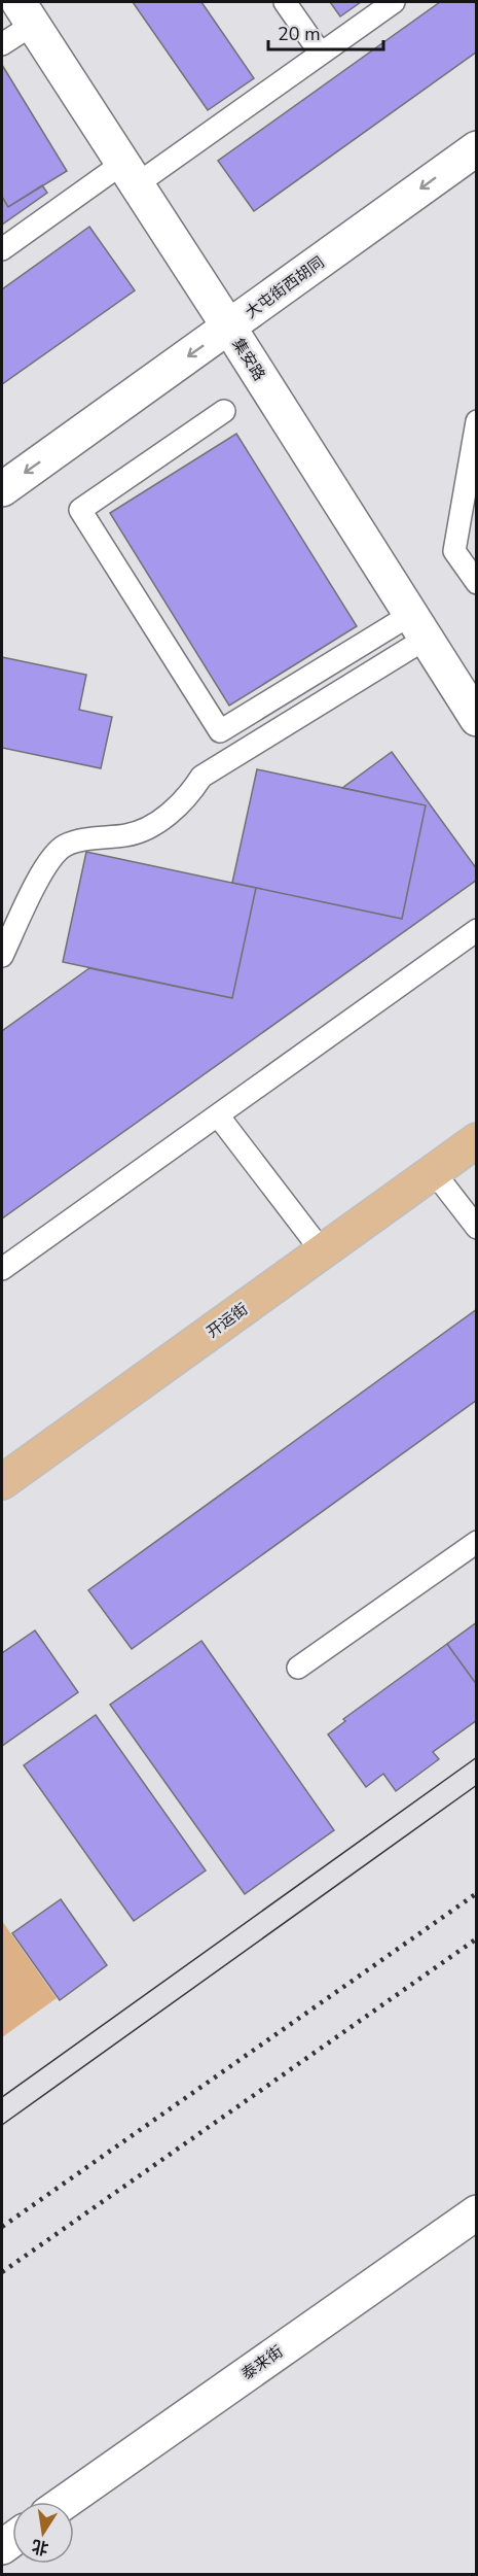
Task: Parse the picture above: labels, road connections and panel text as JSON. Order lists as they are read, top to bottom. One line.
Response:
{"streets":{"main road":["开运街"],"street":["大屯街西胡同","集安路","泰来街"]},"crossings":[["大屯街西胡同","集安路"]],"one_way":["大屯街西胡同"],"scale_bar":"20 m","north":"bottom"}
